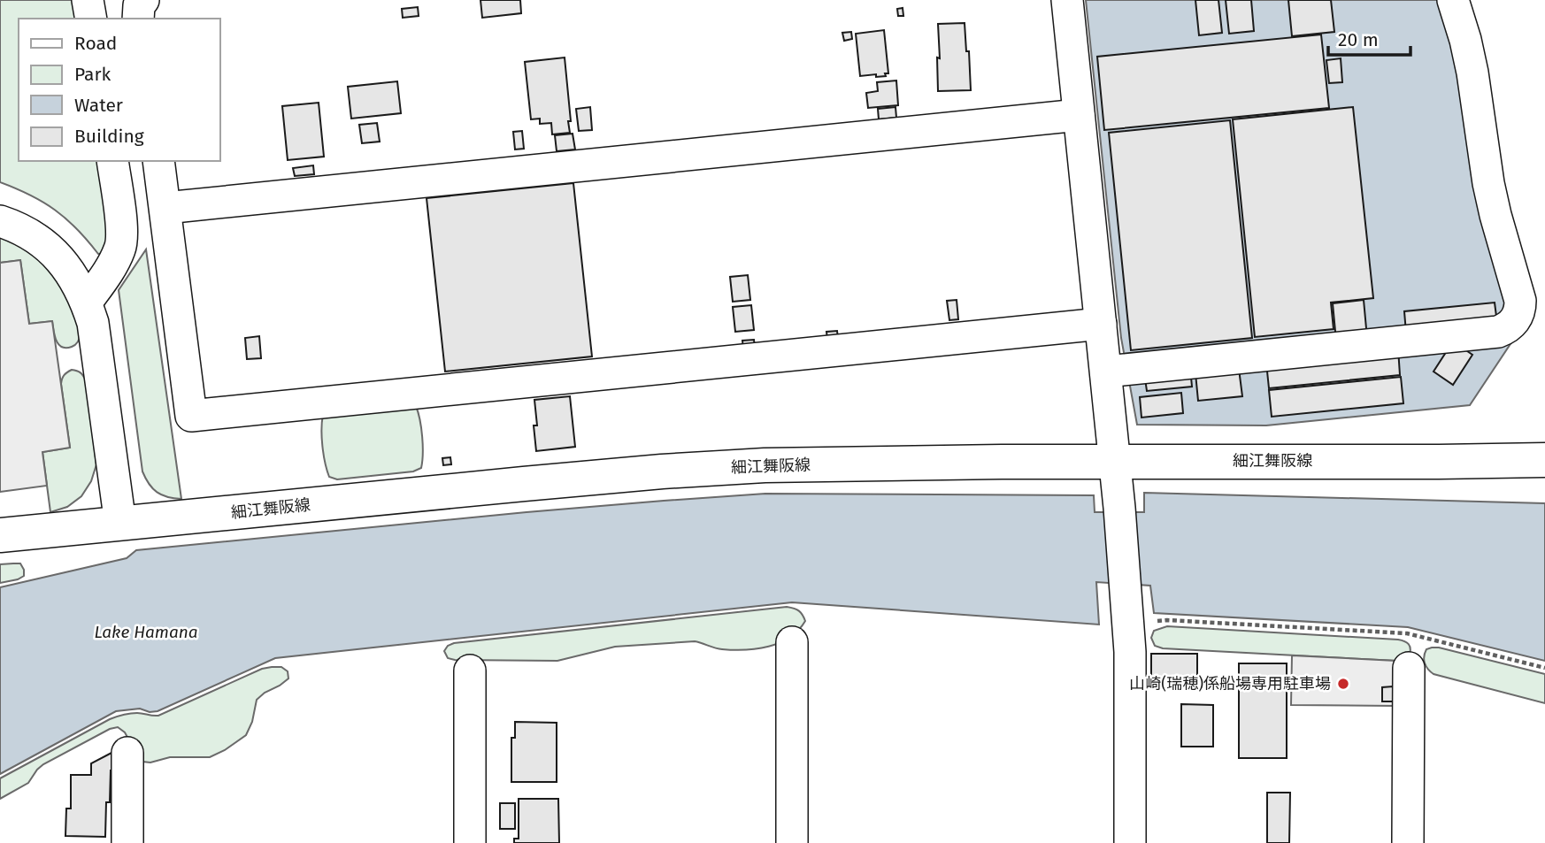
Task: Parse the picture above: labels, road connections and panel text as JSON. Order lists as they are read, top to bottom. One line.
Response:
{"streets":{"main road":["細江舞阪線"]},"water":["Lake Hamana"],"places":["山崎(瑞穂)係船場専用駐車場"],"legend":["Road","Park","Water","Building"],"scale_bar":"20 m"}
